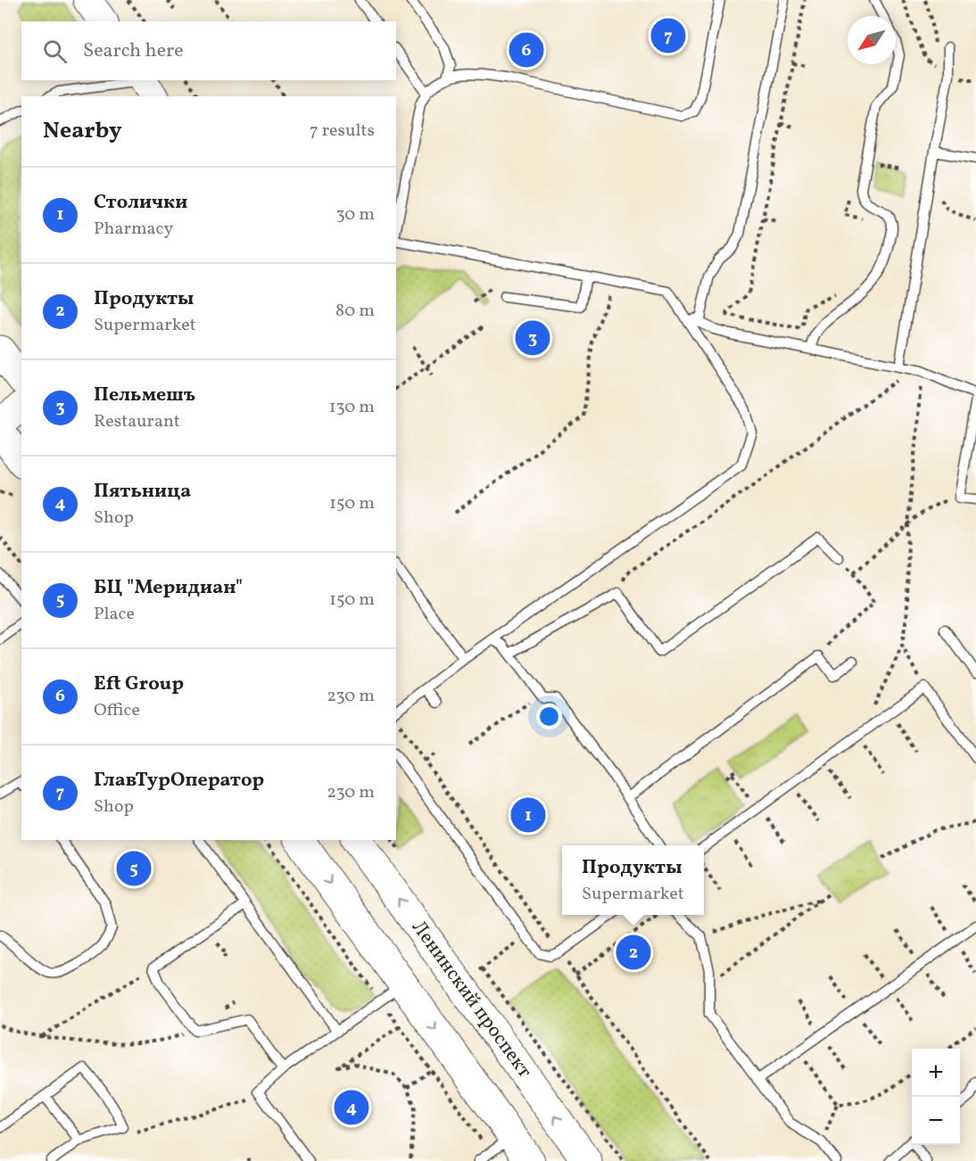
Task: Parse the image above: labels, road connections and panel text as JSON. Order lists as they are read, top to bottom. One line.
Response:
{"streets":{"main road":["Ленинский проспект"]},"north":"bottom left","page":{"pins":["7","6","3","1","5","2","4"],"search":"Search here","heading":["Nearby","7 results"],"list":[{"mark":"1","name":"Столички","note":"Pharmacy","value":"30 m"},{"mark":"2","name":"Продукты","note":"Supermarket","value":"80 m"},{"mark":"3","name":"Пельмешъ","note":"Restaurant","value":"130 m"},{"mark":"4","name":"Пятьница","note":"Shop","value":"150 m"},{"mark":"5","name":"БЦ \"Меридиан\"","note":"Place","value":"150 m"},{"mark":"6","name":"Eft Group","note":"Office","value":"230 m"},{"mark":"7","name":"ГлавТурОператор","note":"Shop","value":"230 m"}],"popup":["Продукты","Supermarket"],"map_buttons":["+","−"]}}
